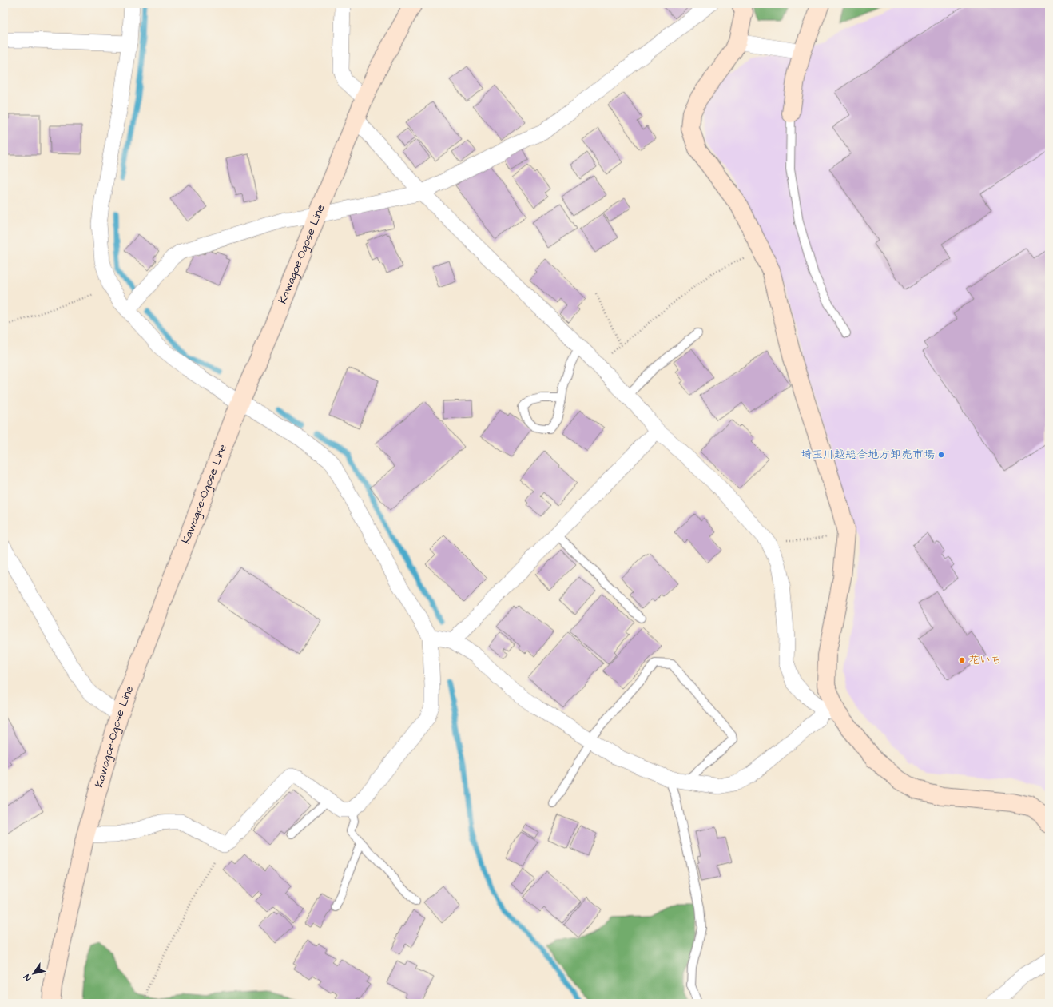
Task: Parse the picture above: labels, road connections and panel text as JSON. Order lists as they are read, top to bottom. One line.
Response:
{"streets":{"street":["Kawagoe-Ogose Line"]},"places":["埼玉川越総合地方卸売市場","花いち"],"north":"bottom left"}
